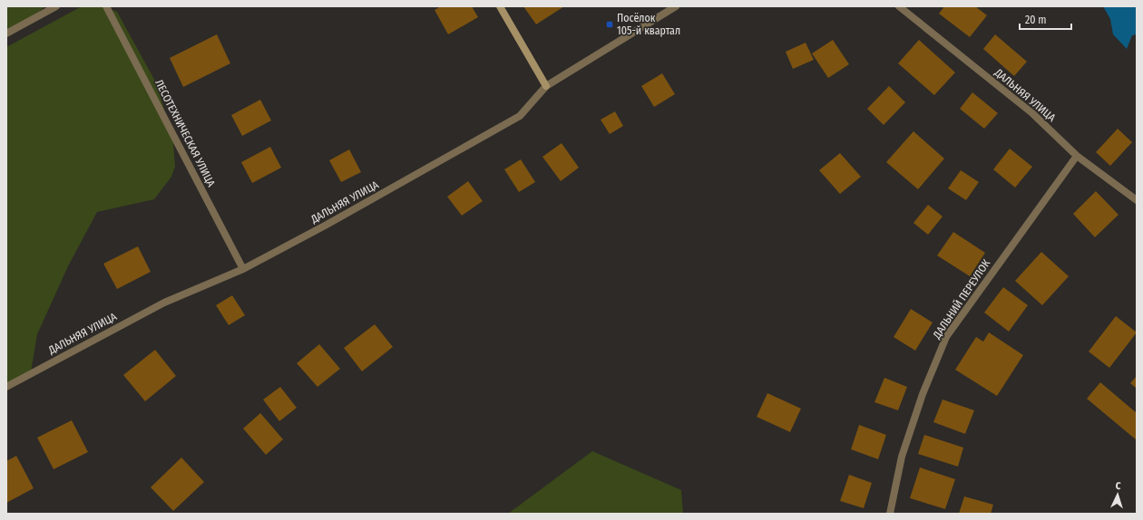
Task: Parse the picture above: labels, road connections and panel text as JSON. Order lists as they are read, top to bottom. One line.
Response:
{"streets":{"street":["ДАЛЬНЯЯ УЛИЦА","ЛЕСОТЕХНИЧЕСКАЯ УЛИЦА","ДАЛЬНИЙ ПЕРЕУЛОК"]},"crossings":[["ДАЛЬНЯЯ УЛИЦА","ЛЕСОТЕХНИЧЕСКАЯ УЛИЦА"],["ДАЛЬНЯЯ УЛИЦА","ДАЛЬНИЙ ПЕРЕУЛОК"]],"places":{"transit":["Посёлок 105-й квартал"]},"scale_bar":"20 m","north":"top"}
